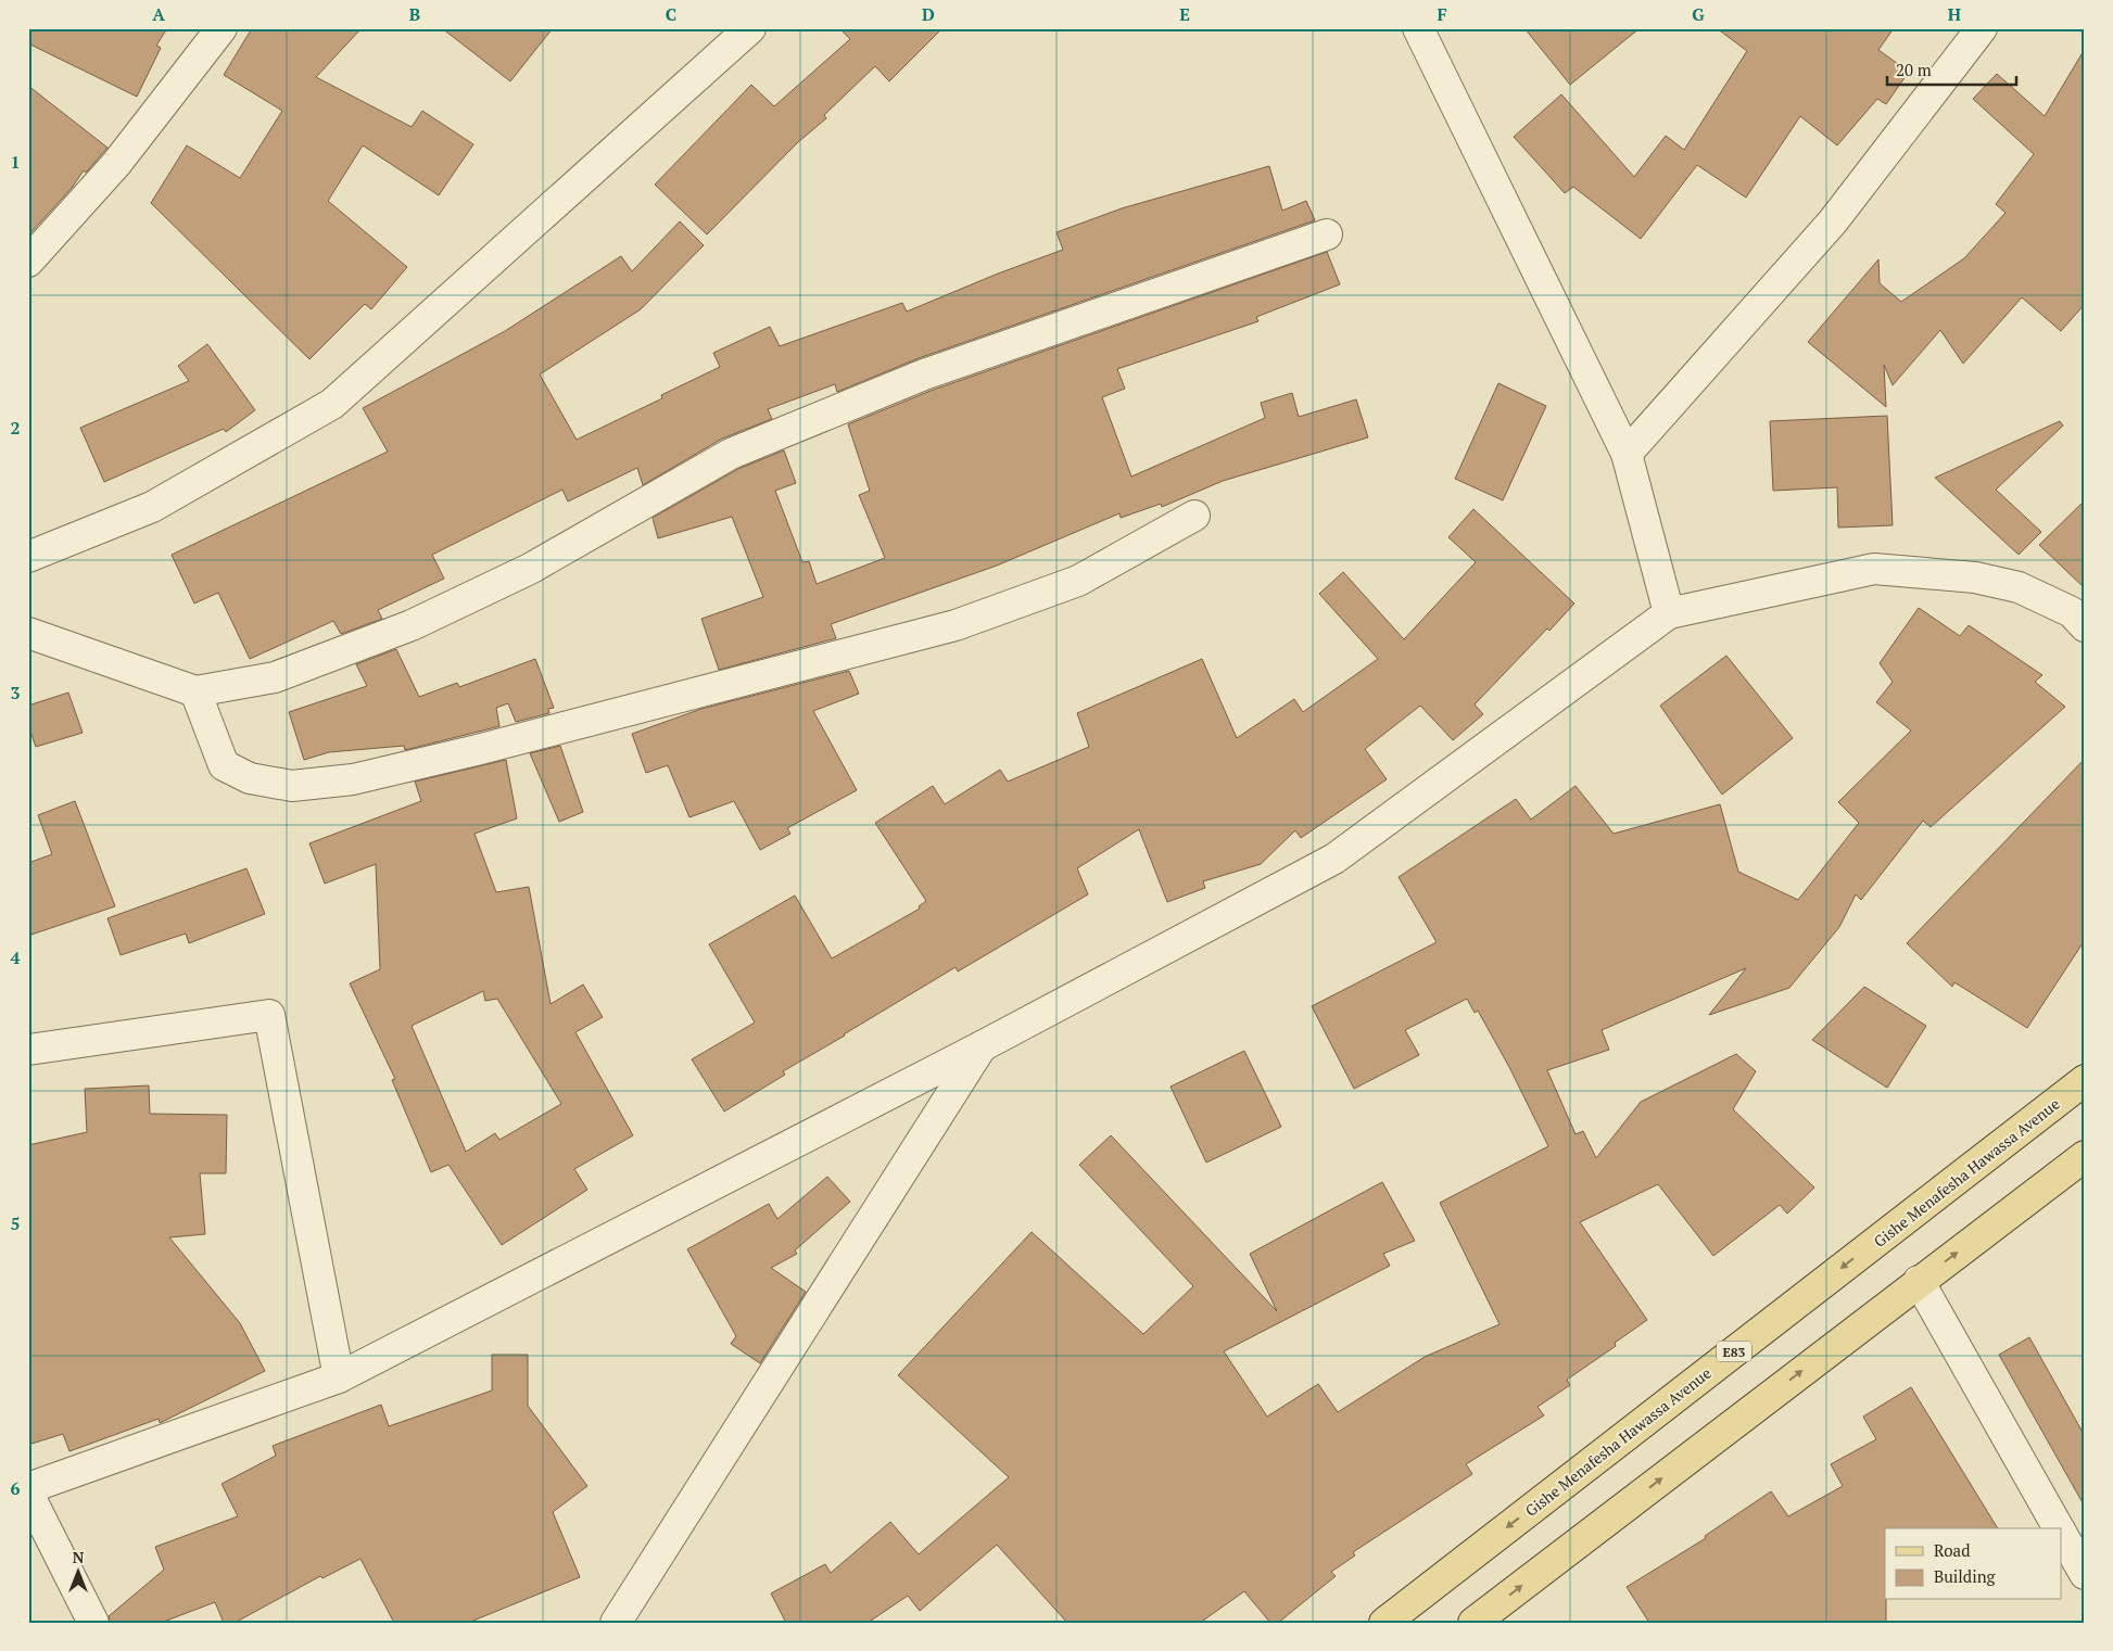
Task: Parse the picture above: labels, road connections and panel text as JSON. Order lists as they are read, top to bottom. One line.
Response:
{"streets":{"main road":["Gishe Menafesha Hawassa Avenue","E83"]},"legend":["Road","Building"],"scale_bar":"20 m","north":"top","grid":{"columns":["A","B","C","D","E","F","G","H"],"rows":["1","2","3","4","5","6"]}}
